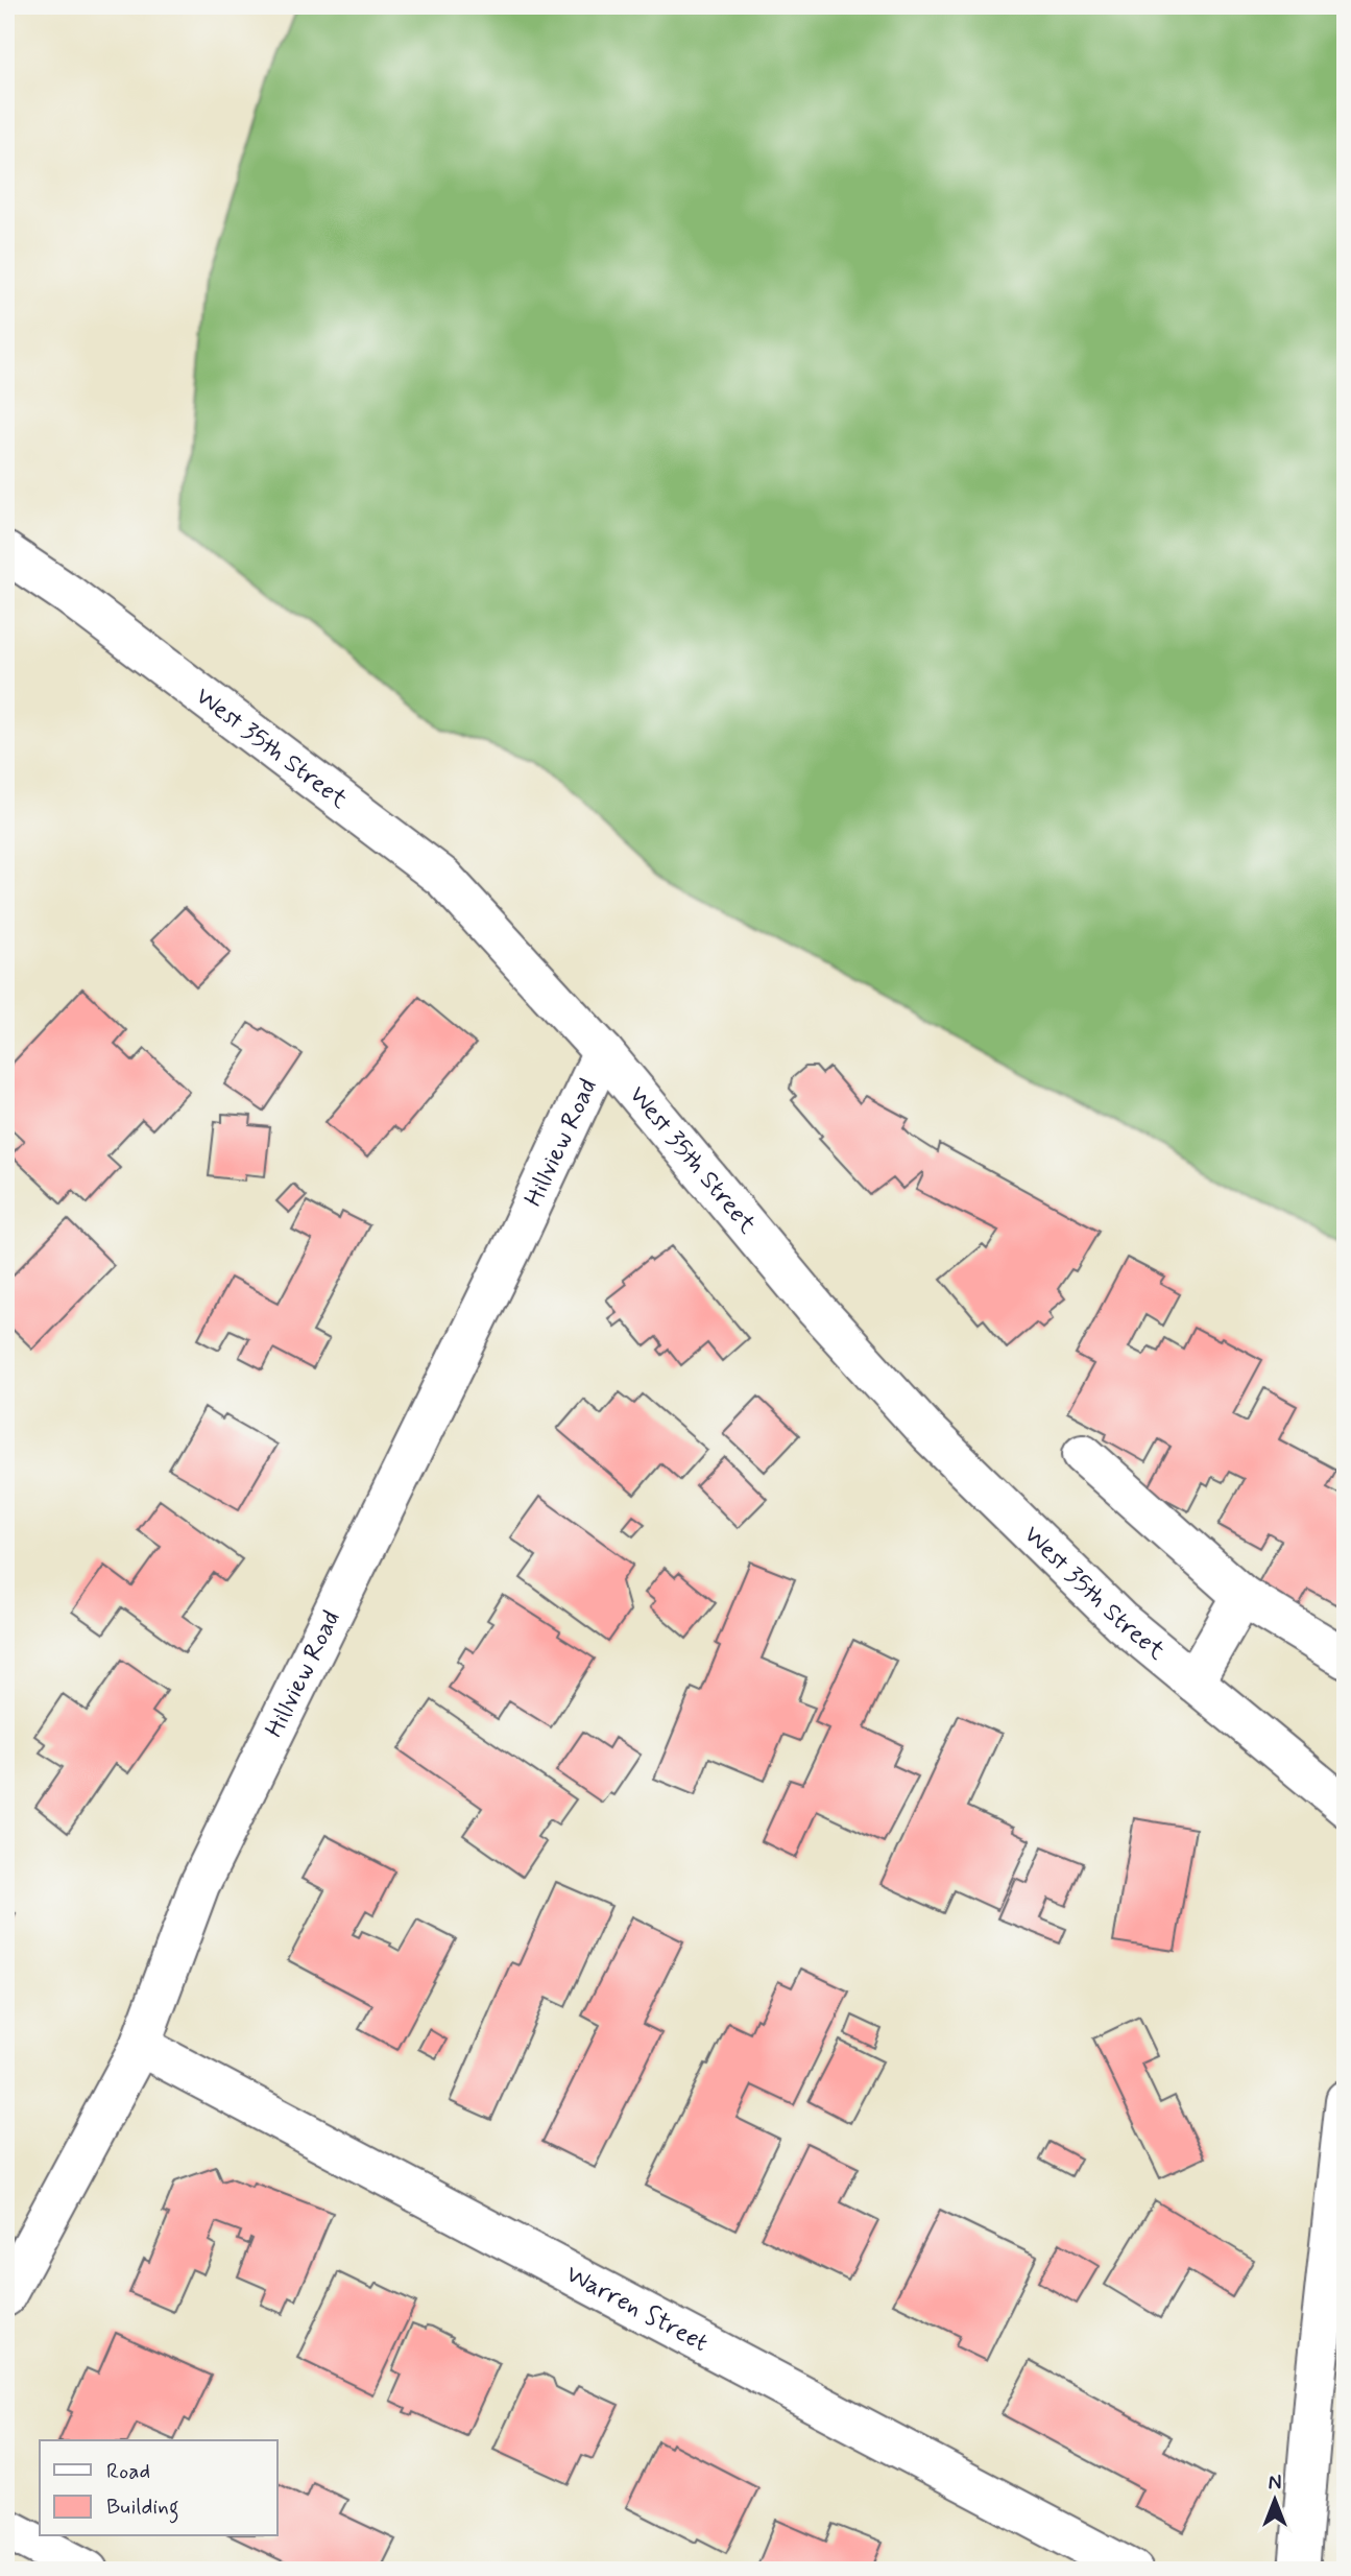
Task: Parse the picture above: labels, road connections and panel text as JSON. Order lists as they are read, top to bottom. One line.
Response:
{"streets":{"street":["West 35th Street","Hillview Road","Warren Street"]},"crossings":[["West 35th Street","Hillview Road"],["Hillview Road","Warren Street"]],"legend":["Road","Building"],"north":"top"}
